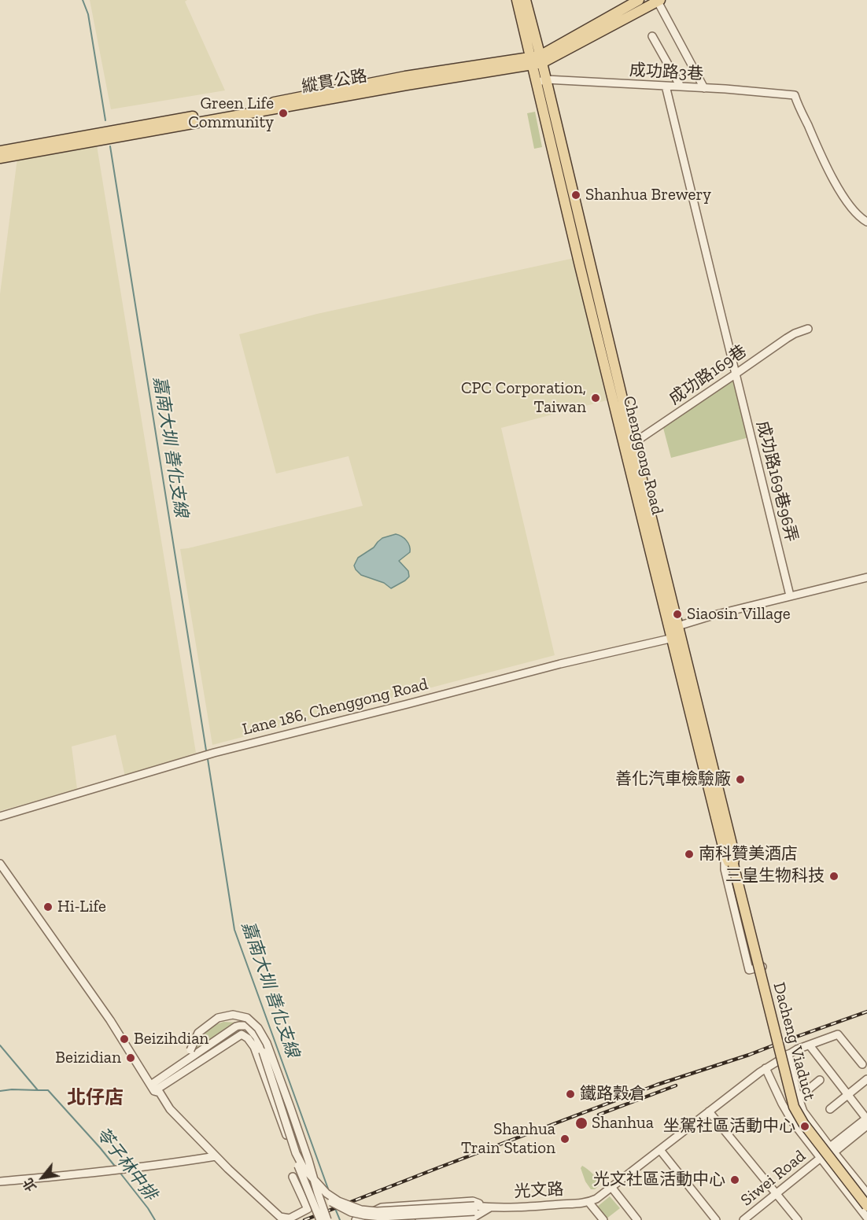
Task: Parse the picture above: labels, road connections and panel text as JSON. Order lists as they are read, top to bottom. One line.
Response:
{"streets":{"main road":["縱貫公路","Chenggong Road","Dacheng Viaduct"],"street":["成功路3巷","成功路169巷","成功路169巷96弄","Lane 186, Chenggong Road","Siwei Road","光文路"]},"crossings":[["成功路3巷","Chenggong Road"],["成功路3巷","成功路169巷96弄"],["縱貫公路","Chenggong Road"],["成功路169巷","Chenggong Road"],["成功路169巷","成功路169巷96弄"],["Chenggong Road","Lane 186, Chenggong Road"],["Chenggong Road","Dacheng Viaduct"],["成功路169巷96弄","Lane 186, Chenggong Road"]],"districts":["北仔店"],"water":["嘉南大圳 善化支線","苓子林中排"],"places":["Green Life Community","Shanhua Brewery","CPC Corporation, Taiwan","Siaosin Village","善化汽車檢驗廠","南科贊美酒店","三皇生物科技","Hi-Life","Beizihdian","Beizidian","鐵路穀倉","Shanhua","坐駕社區活動中心","Shanhua Train Station","光文社區活動中心"],"north":"bottom left"}
